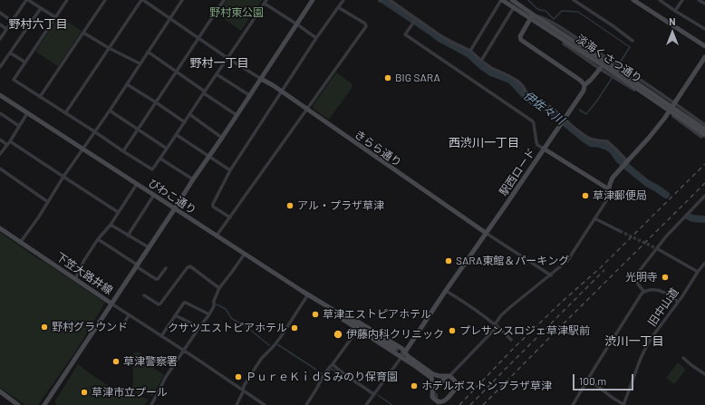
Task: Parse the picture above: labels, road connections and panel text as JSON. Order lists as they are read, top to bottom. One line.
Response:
{"streets":{"street":["淡海くさつ通り","きらら通り","駅西ロード","びわこ通り","下笠大路井線","旧中山道"]},"crossings":[["きらら通り","駅西ロード"],["駅西ロード","びわこ通り"]],"districts":["野村六丁目","野村一丁目","西渋川一丁目","渋川一丁目"],"water":["伊佐々川"],"parks":["野村東公園"],"places":["BIG SARA","草津郵便局","アル・プラザ草津","SARA東館＆パーキング","光明寺","草津エストピアホテル","野村グラウンド","クサツエストピアホテル","プレサンスロジェ草津駅前","伊藤内科クリニック","草津警察署","ＰｕｒｅＫｉｄＳみのり保育園","ホテルボストンプラザ草津","草津市立プール"],"scale_bar":"100 m","north":"top"}
